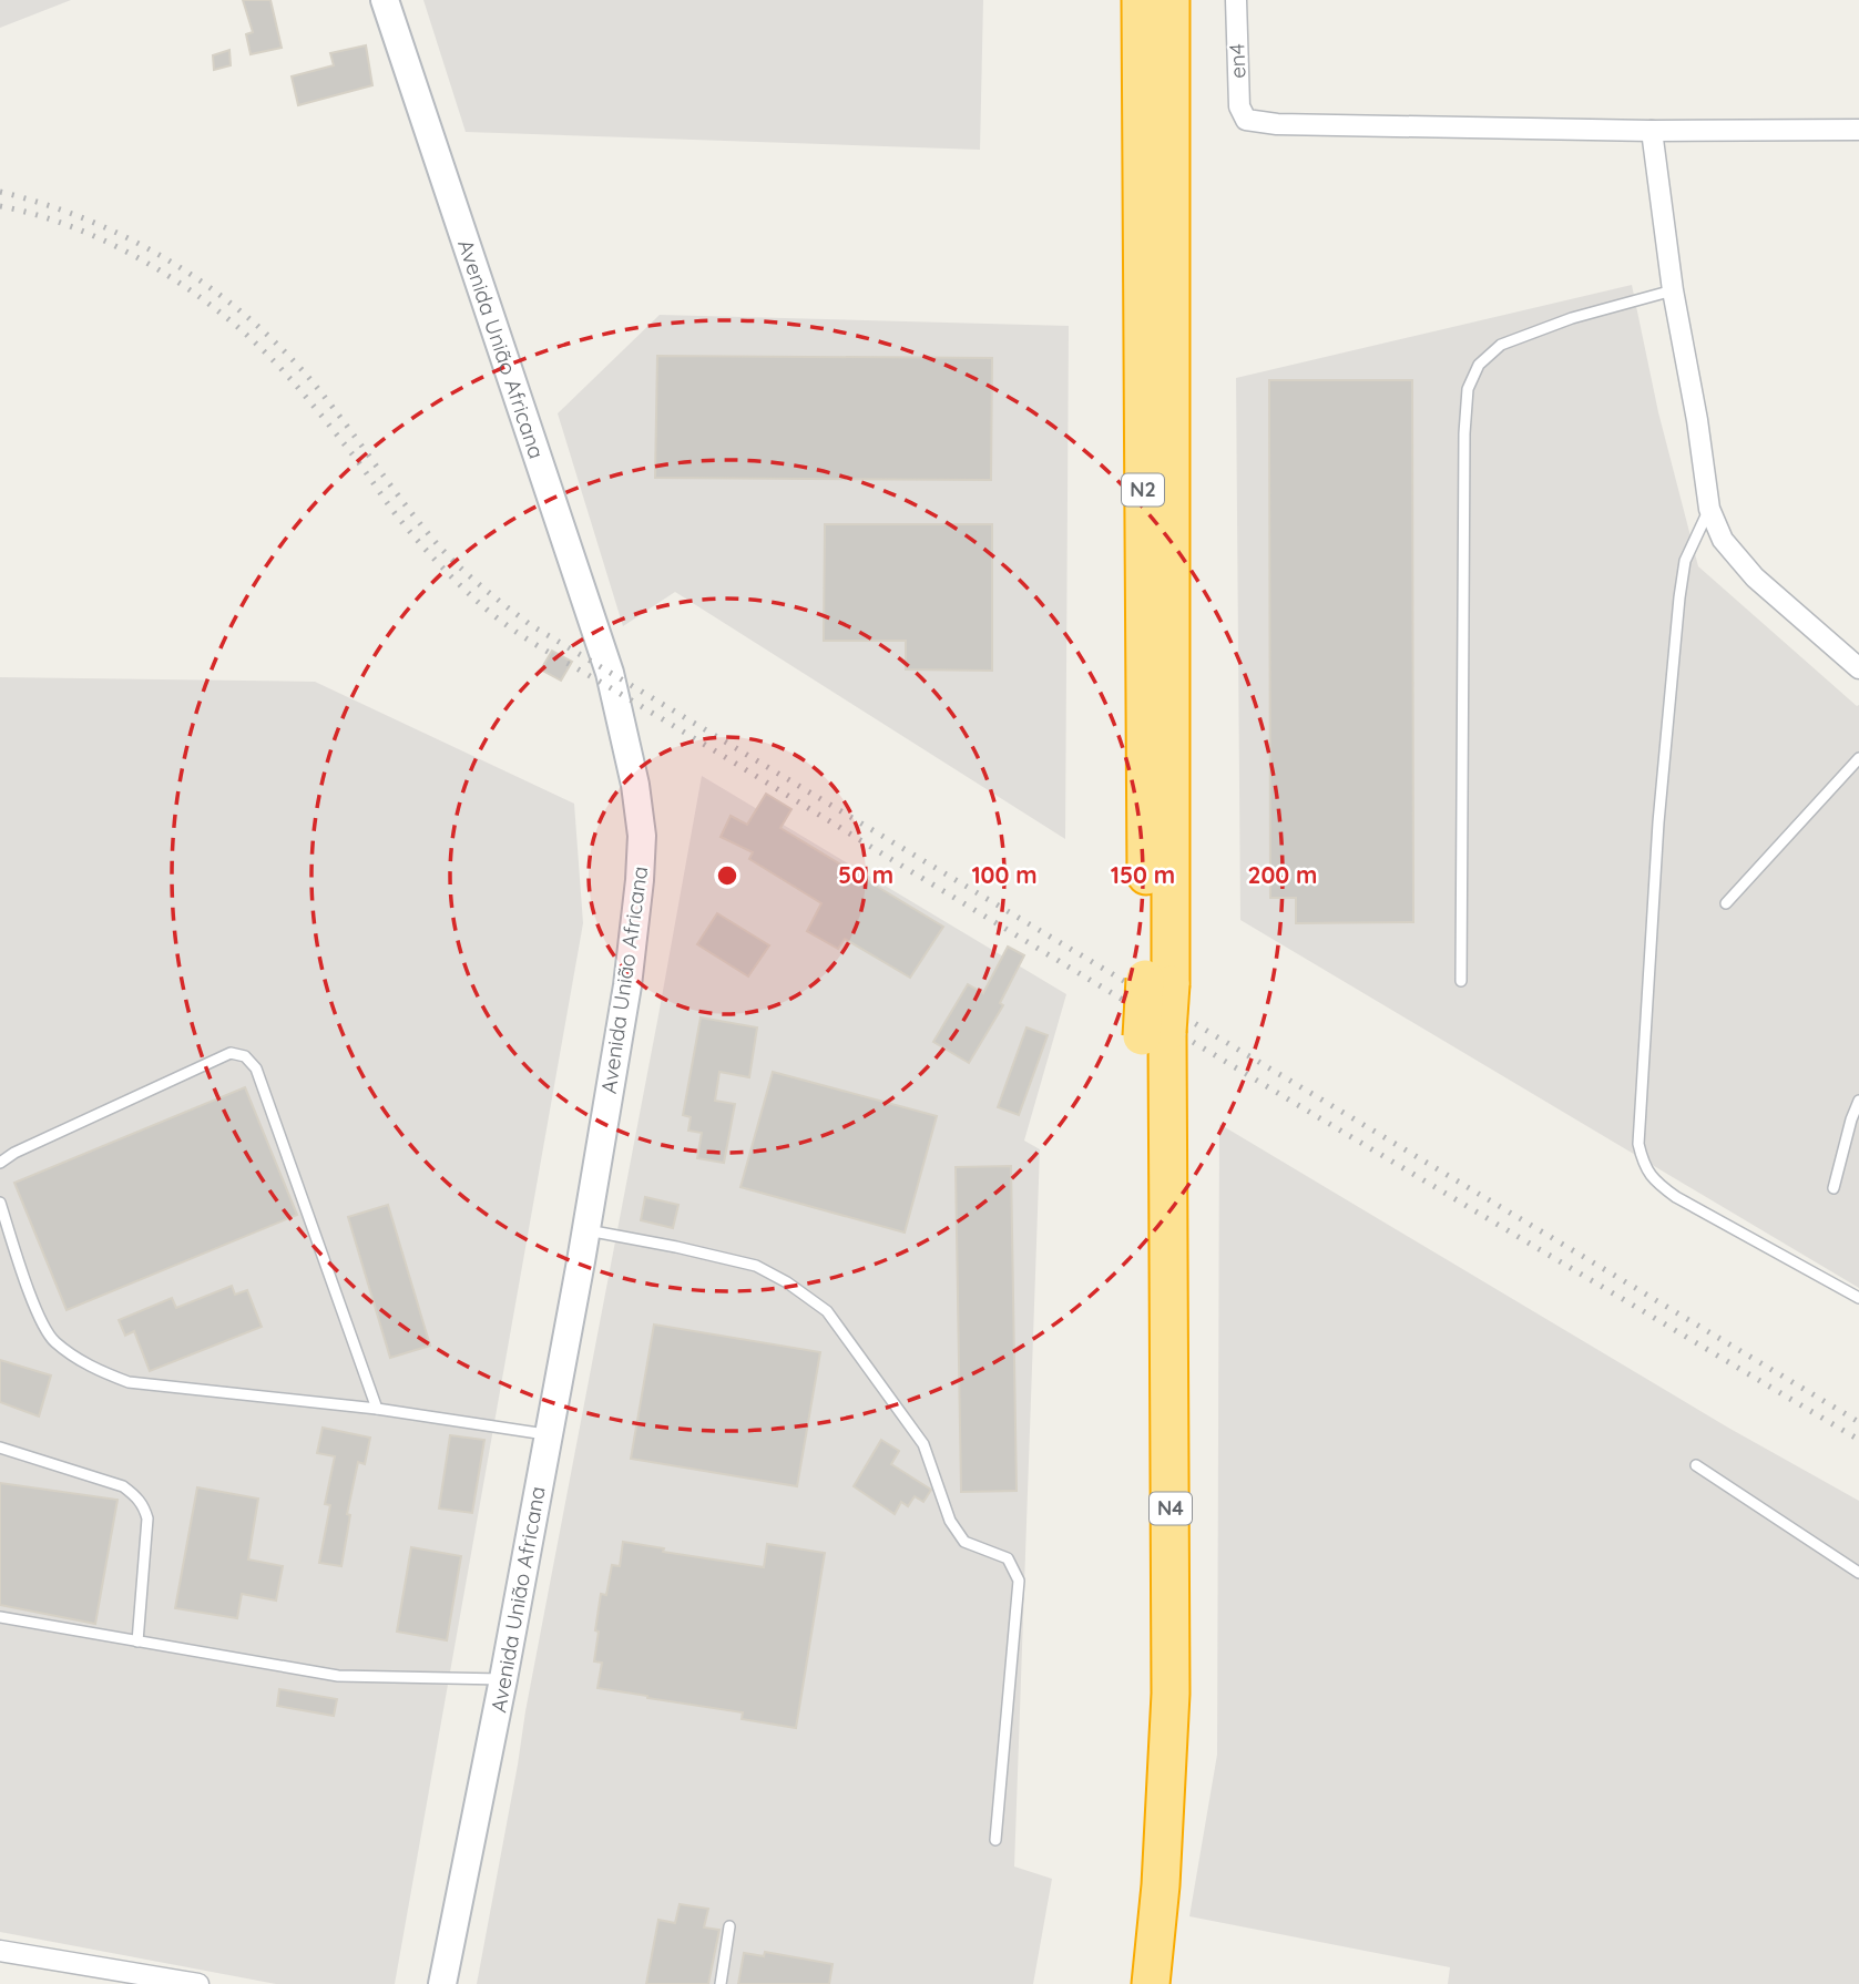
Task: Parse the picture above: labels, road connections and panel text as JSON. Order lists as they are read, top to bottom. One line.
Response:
{"streets":{"highway":["N2","N4"],"main road":["Avenida União Africana"],"street":["en4"]},"crossings":[["N2","N4"]],"rings":["50 m","100 m","150 m","200 m"]}
